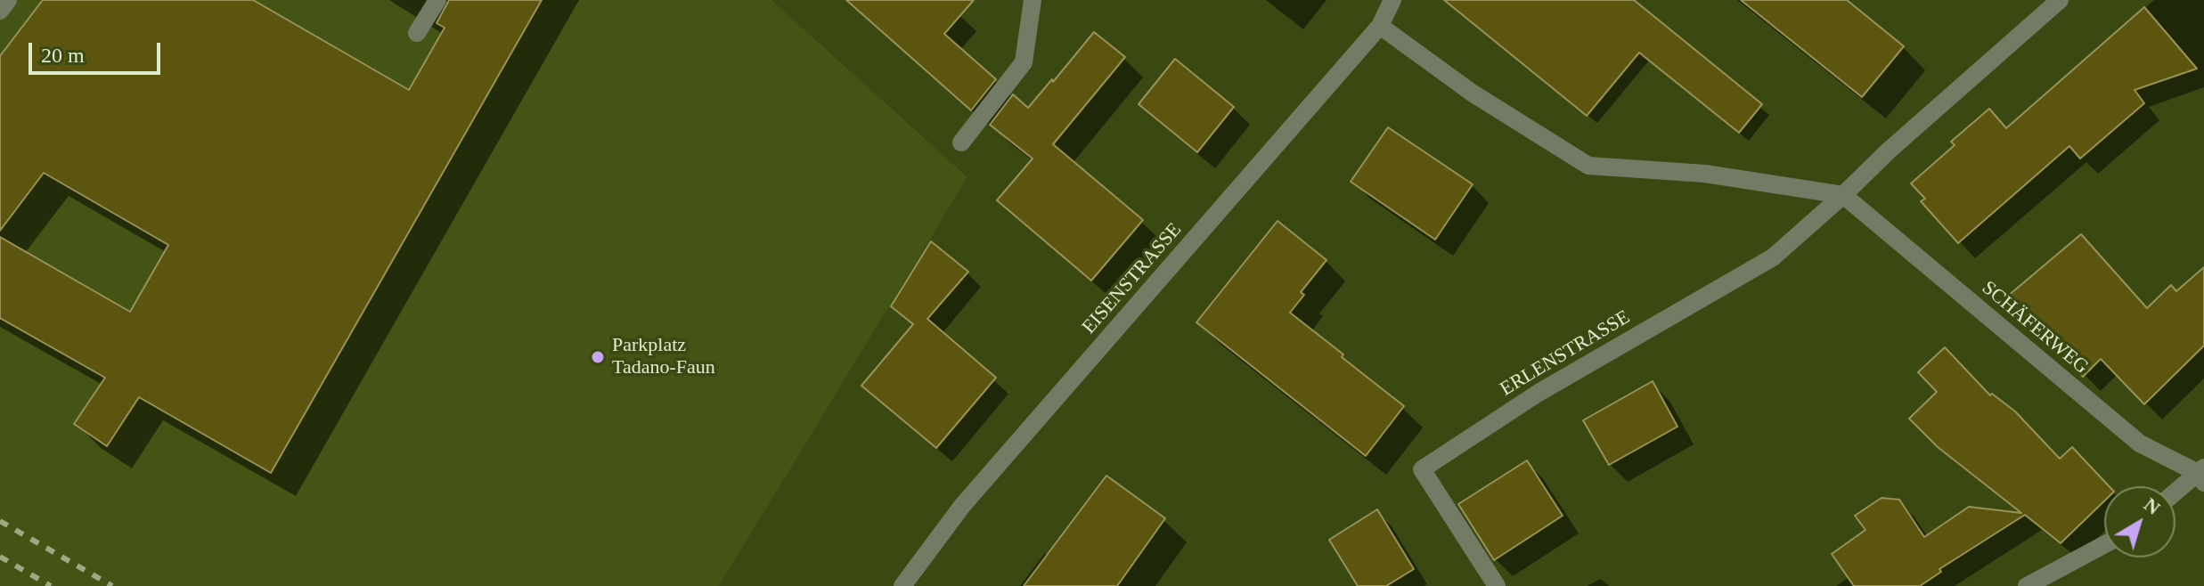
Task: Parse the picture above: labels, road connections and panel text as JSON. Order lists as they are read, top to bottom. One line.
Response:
{"streets":{"street":["EISENSTRASSE","SCHÄFERWEG","ERLENSTRASSE"]},"crossings":[["SCHÄFERWEG","ERLENSTRASSE"]],"places":["Parkplatz Tadano-Faun"],"scale_bar":"20 m","north":"top right"}
